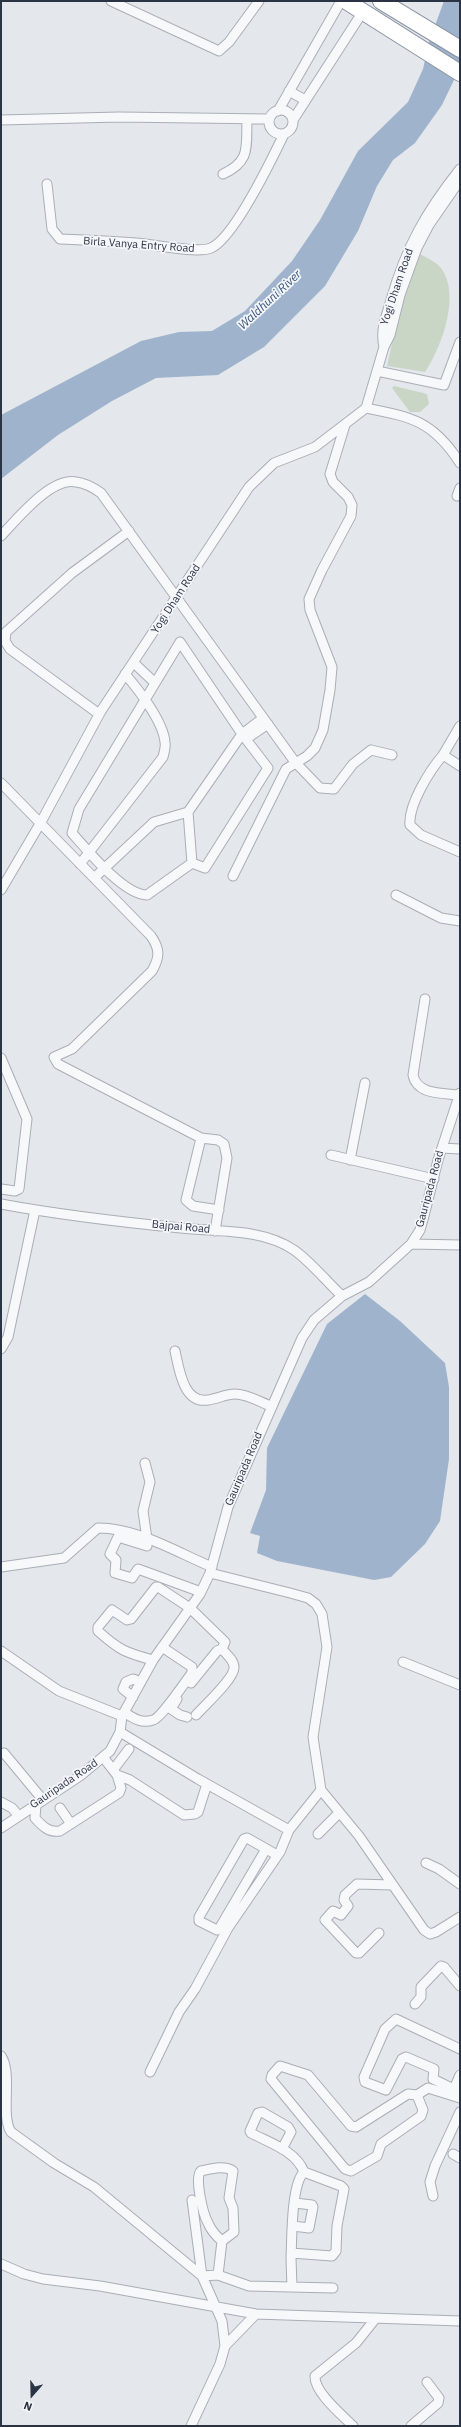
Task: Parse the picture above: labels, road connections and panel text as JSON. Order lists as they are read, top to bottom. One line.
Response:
{"streets":{"street":["Birla Vanya Entry Road","Yogi Dham Road","Gauripada Road","Bajpai Road"]},"crossings":[["Gauripada Road","Bajpai Road"]],"water":["Waldhuni River"],"north":"bottom"}
